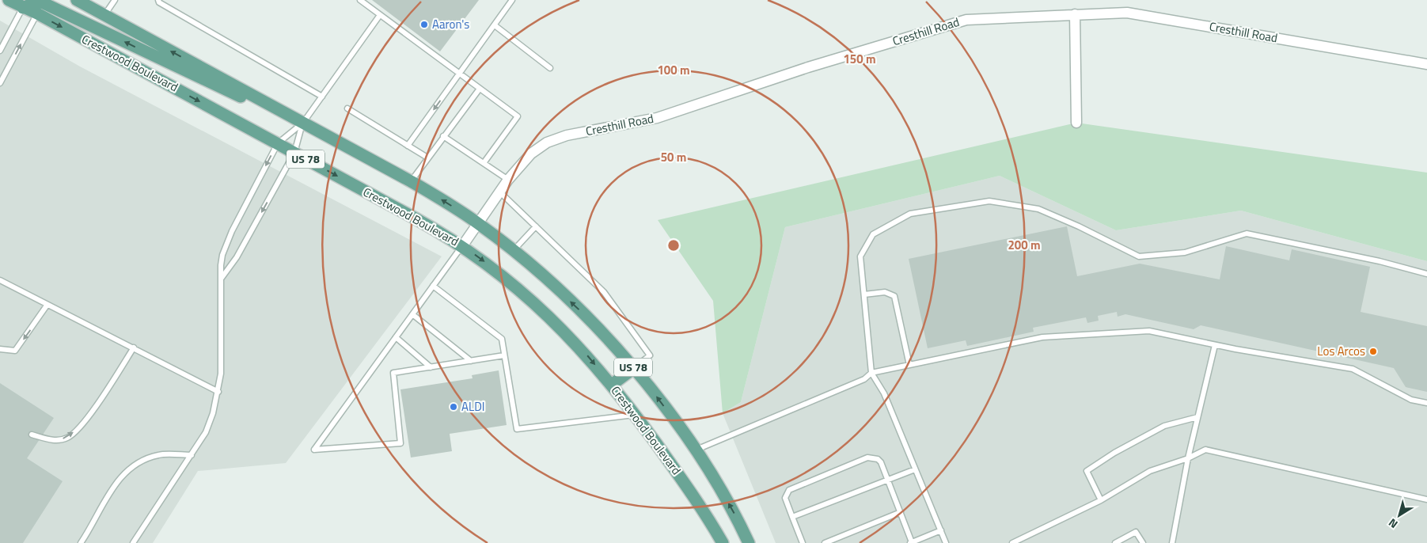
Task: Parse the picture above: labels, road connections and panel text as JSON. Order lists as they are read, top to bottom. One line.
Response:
{"streets":{"main road":["Crestwood Boulevard","US 78"],"street":["Cresthill Road"]},"crossings":[["Cresthill Road","Crestwood Boulevard"],["Cresthill Road","US 78"]],"places":["Aaron's","Los Arcos","ALDI"],"north":"bottom left","rings":["150 m","100 m","50 m","200 m"]}
